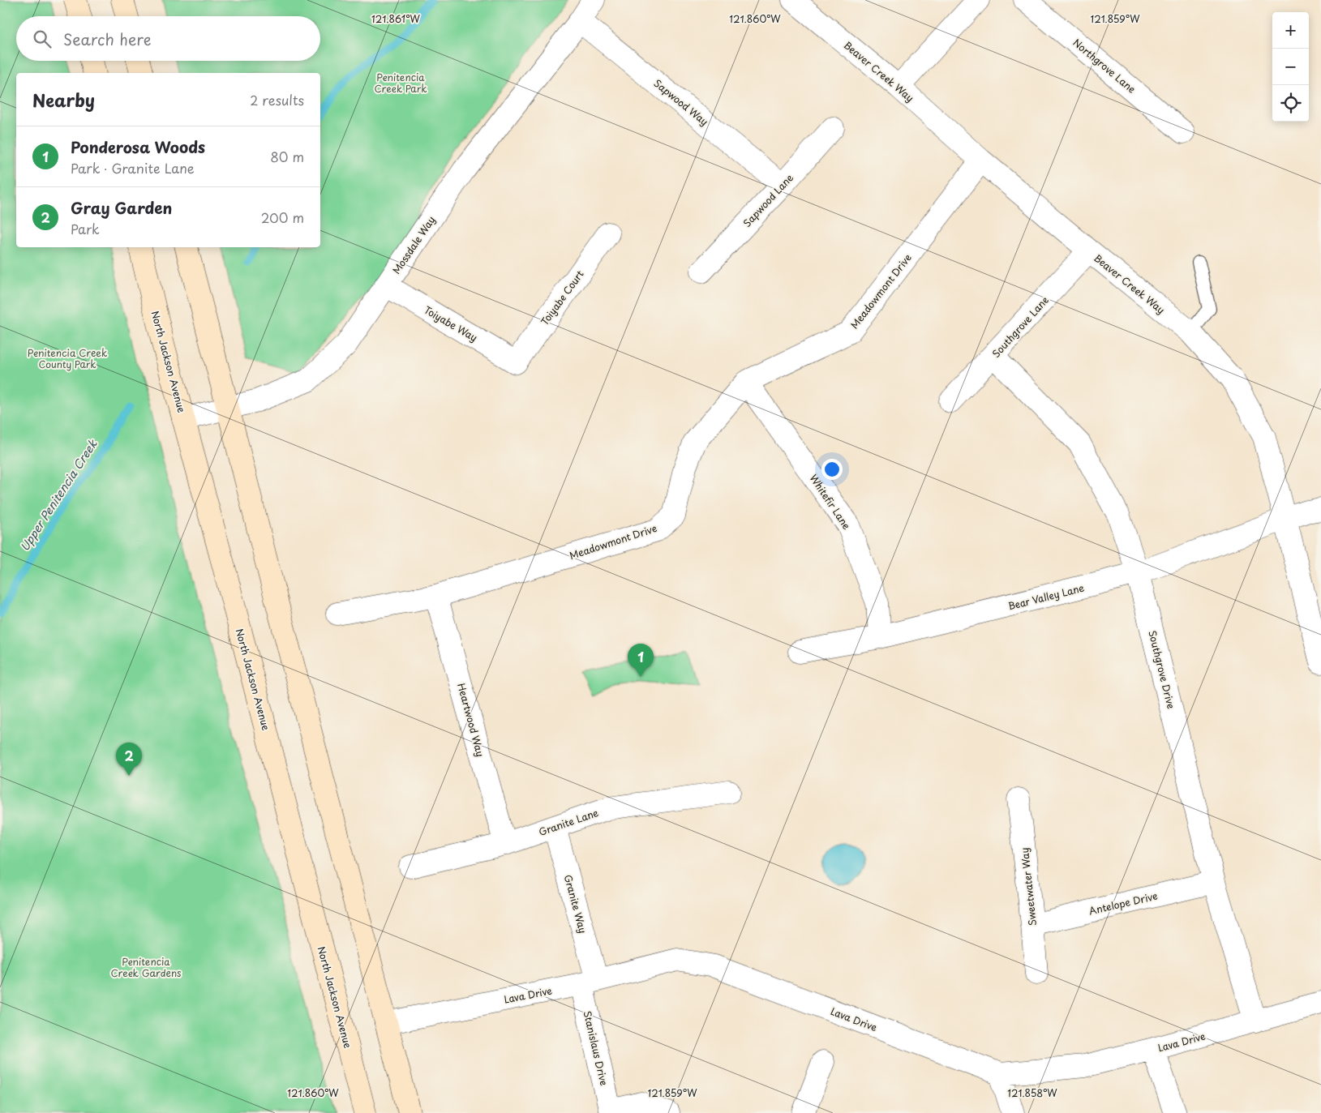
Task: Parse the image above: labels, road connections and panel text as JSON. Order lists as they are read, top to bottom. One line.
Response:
{"streets":{"main road":["North Jackson Avenue"],"street":["Northgrove Lane","Beaver Creek Way","Sapwood Way","Sapwood Lane","Mossdale Way","Meadowmont Drive","Toiyabe Court","Toiyabe Way","Southgrove Lane","Whitefir Lane","Bear Valley Lane","Southgrove Drive","Heartwood Way","Granite Lane","Sweetwater Way","Antelope Drive","Granite Way","Lava Drive","Stanislaus Drive"]},"crossings":[["Beaver Creek Way","Meadowmont Drive"],["Beaver Creek Way","Southgrove Lane"],["Beaver Creek Way","Bear Valley Lane"],["Sapwood Way","Sapwood Lane"],["Sapwood Way","Mossdale Way"],["Mossdale Way","Toiyabe Way"],["Mossdale Way","North Jackson Avenue"],["Meadowmont Drive","Whitefir Lane"],["Meadowmont Drive","Heartwood Way"],["Toiyabe Court","Toiyabe Way"],["Southgrove Lane","Southgrove Drive"],["Whitefir Lane","Bear Valley Lane"],["Bear Valley Lane","Southgrove Drive"],["Southgrove Drive","Antelope Drive"],["Southgrove Drive","Lava Drive"],["Heartwood Way","Granite Lane"],["Granite Lane","Granite Way"],["Sweetwater Way","Antelope Drive"],["Granite Way","Lava Drive"],["Granite Way","Stanislaus Drive"],["Lava Drive","Stanislaus Drive"]],"water":["Upper Penitencia Creek"],"parks":["Penitencia Creek Park","Penitencia Creek County Park","Penitencia Creek Gardens"],"page":{"map_buttons":["+","−"],"search":"Search here","heading":["Nearby","2 results"],"list":[{"mark":"1","name":"Ponderosa Woods","note":"Park · Granite Lane","value":"80 m"},{"mark":"2","name":"Gray Garden","note":"Park","value":"200 m"}],"pins":["1","2"]},"coordinates":["121.859°W","121.861°W","121.860°W","121.858°W"]}
